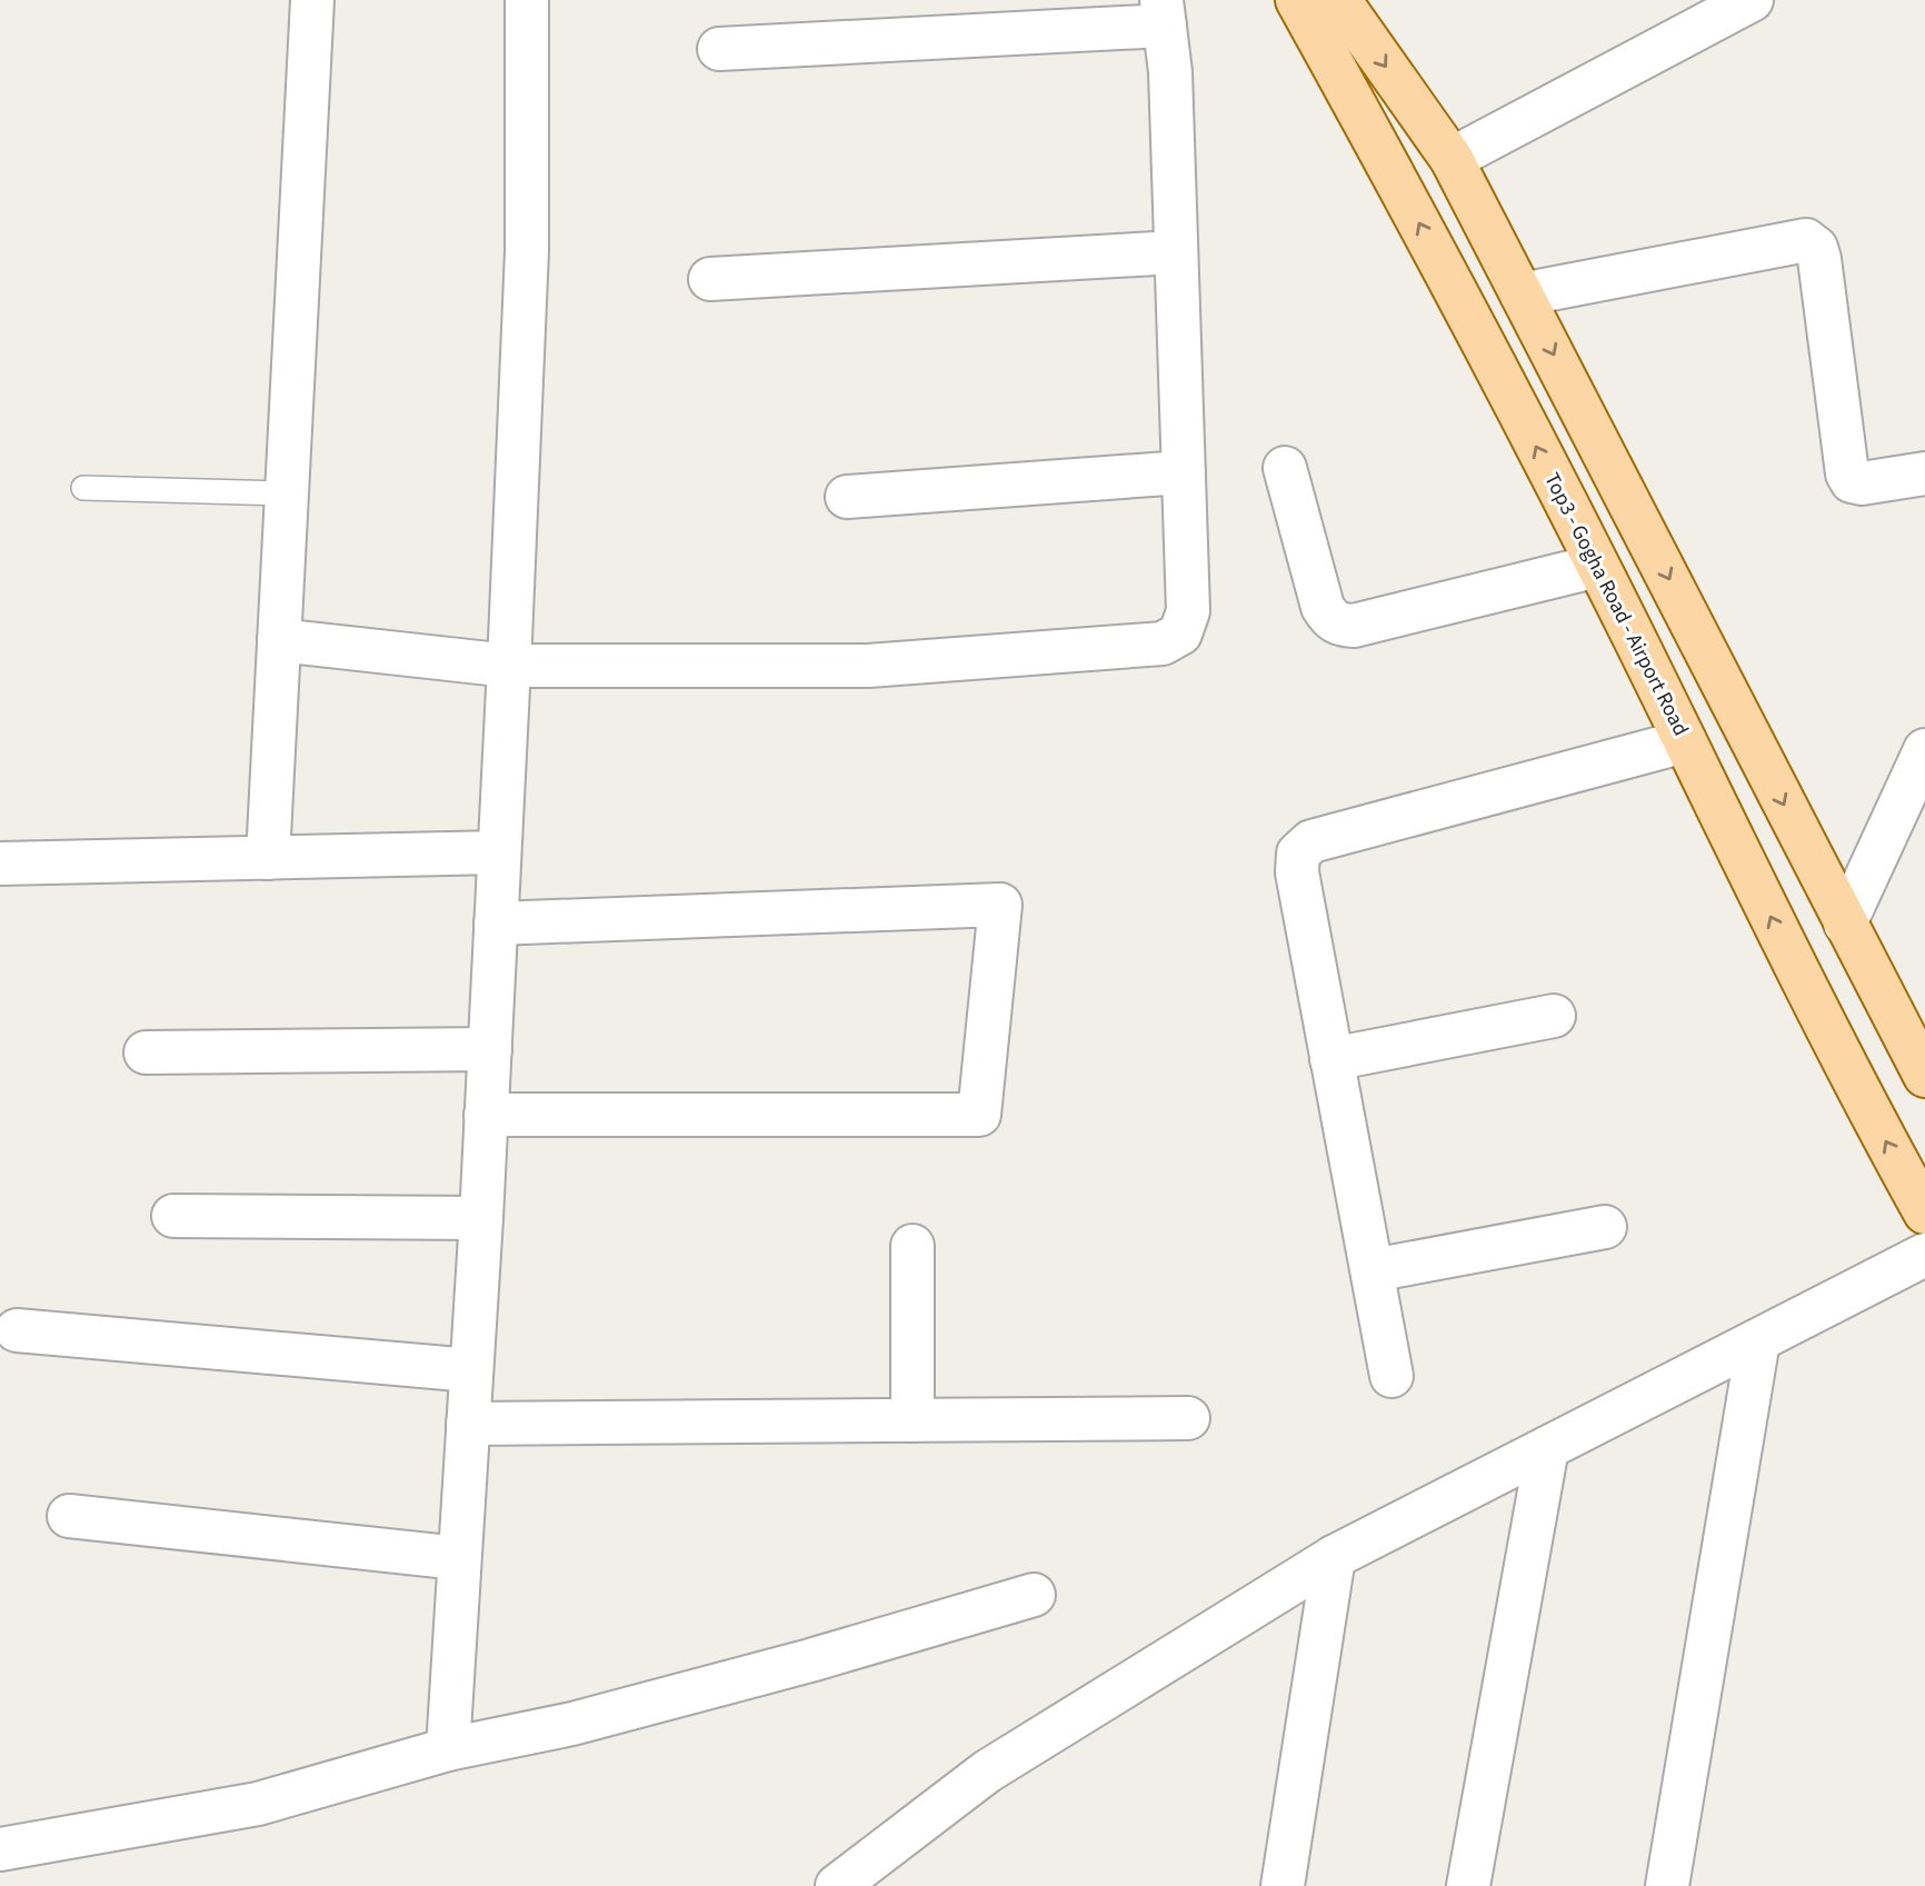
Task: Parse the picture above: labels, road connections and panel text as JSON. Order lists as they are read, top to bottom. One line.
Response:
{"streets":{"main road":["Top3 - Gogha Road - Airport Road"]}}
